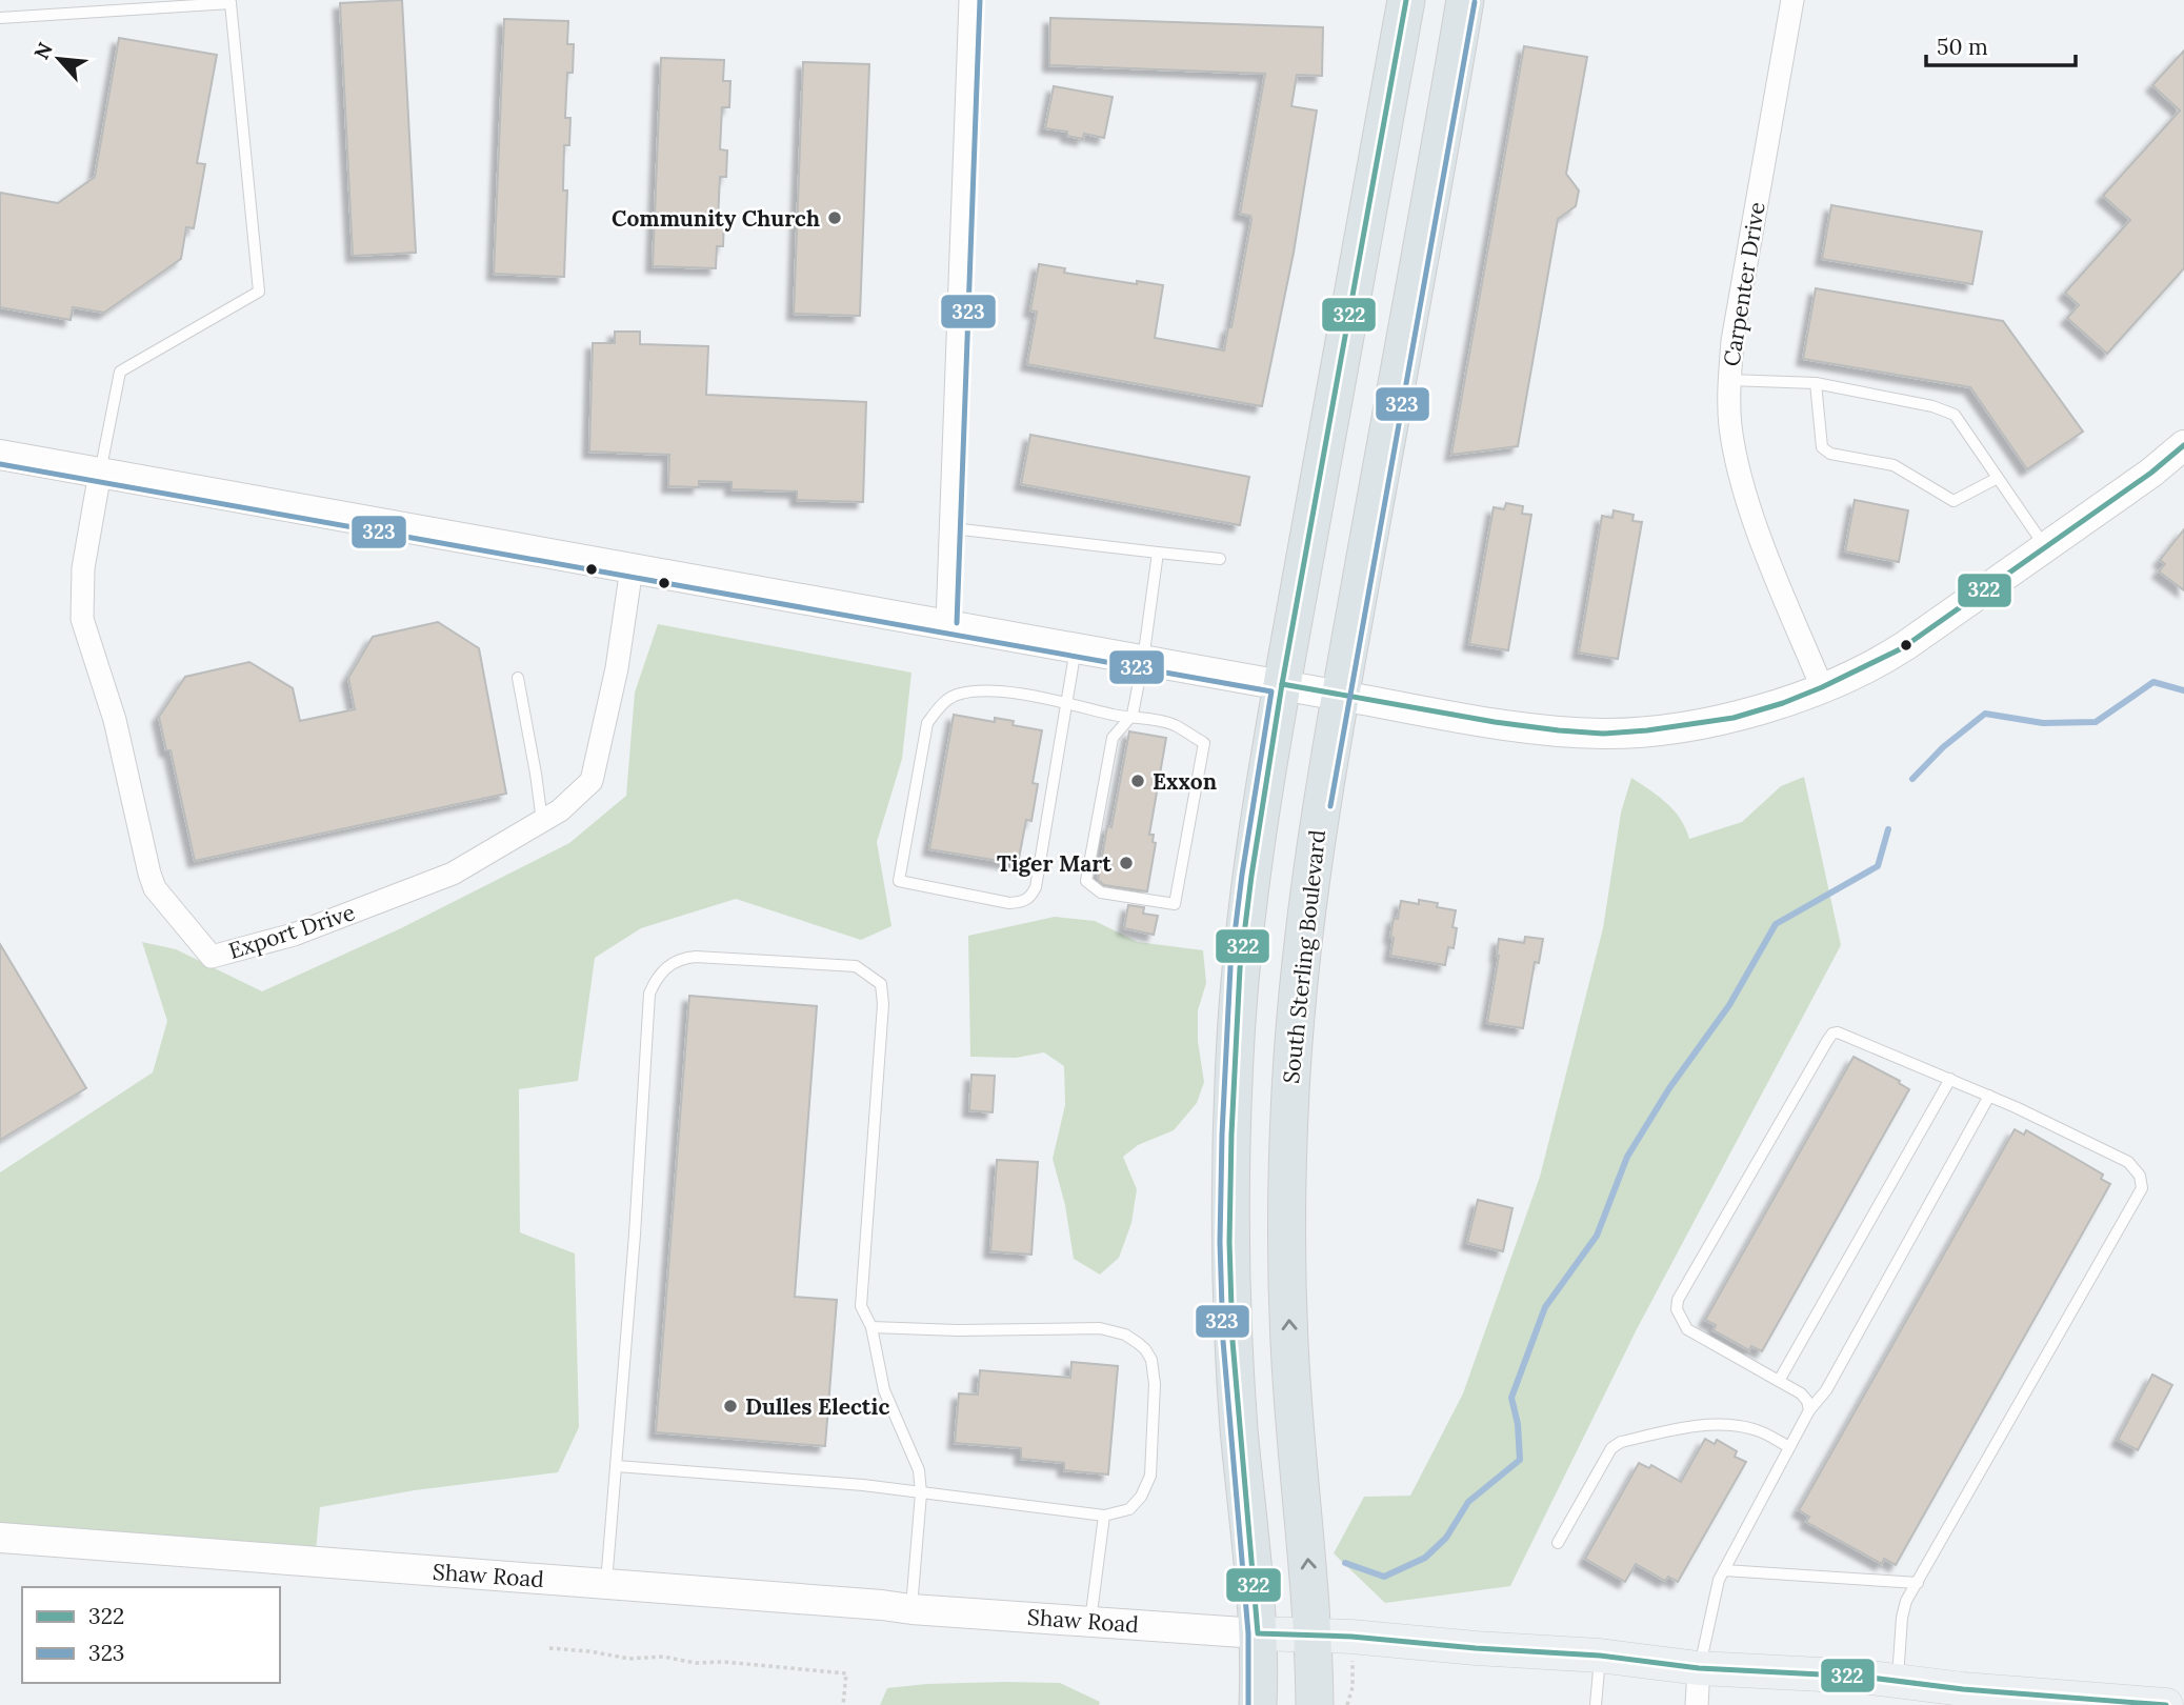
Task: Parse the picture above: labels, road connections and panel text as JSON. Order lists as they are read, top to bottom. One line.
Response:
{"streets":{"main road":["South Sterling Boulevard","Shaw Road"],"street":["Carpenter Drive","Export Drive"]},"crossings":[["South Sterling Boulevard","Shaw Road"]],"places":["Community Church","Exxon","Tiger Mart","Dulles Electic"],"lines":["transit line 322","transit line 323"],"legend":["322","323"],"scale_bar":"50 m","north":"top left"}
